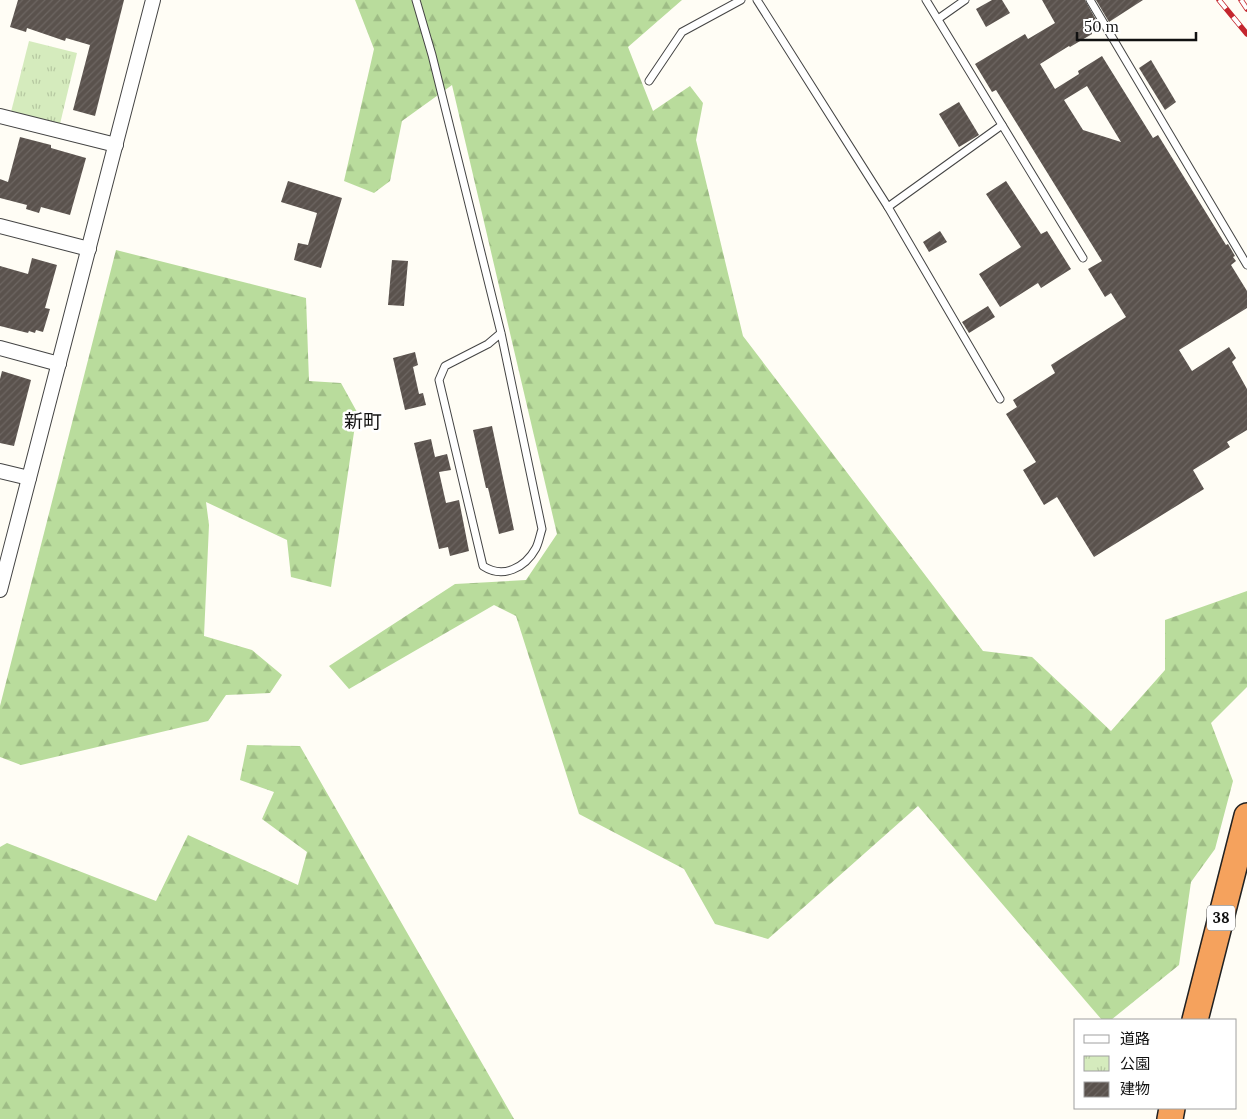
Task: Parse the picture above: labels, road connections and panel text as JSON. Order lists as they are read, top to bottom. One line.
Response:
{"streets":{"highway":["38"]},"districts":["新町"],"legend":["道路","公園","建物"],"scale_bar":"50 m"}
